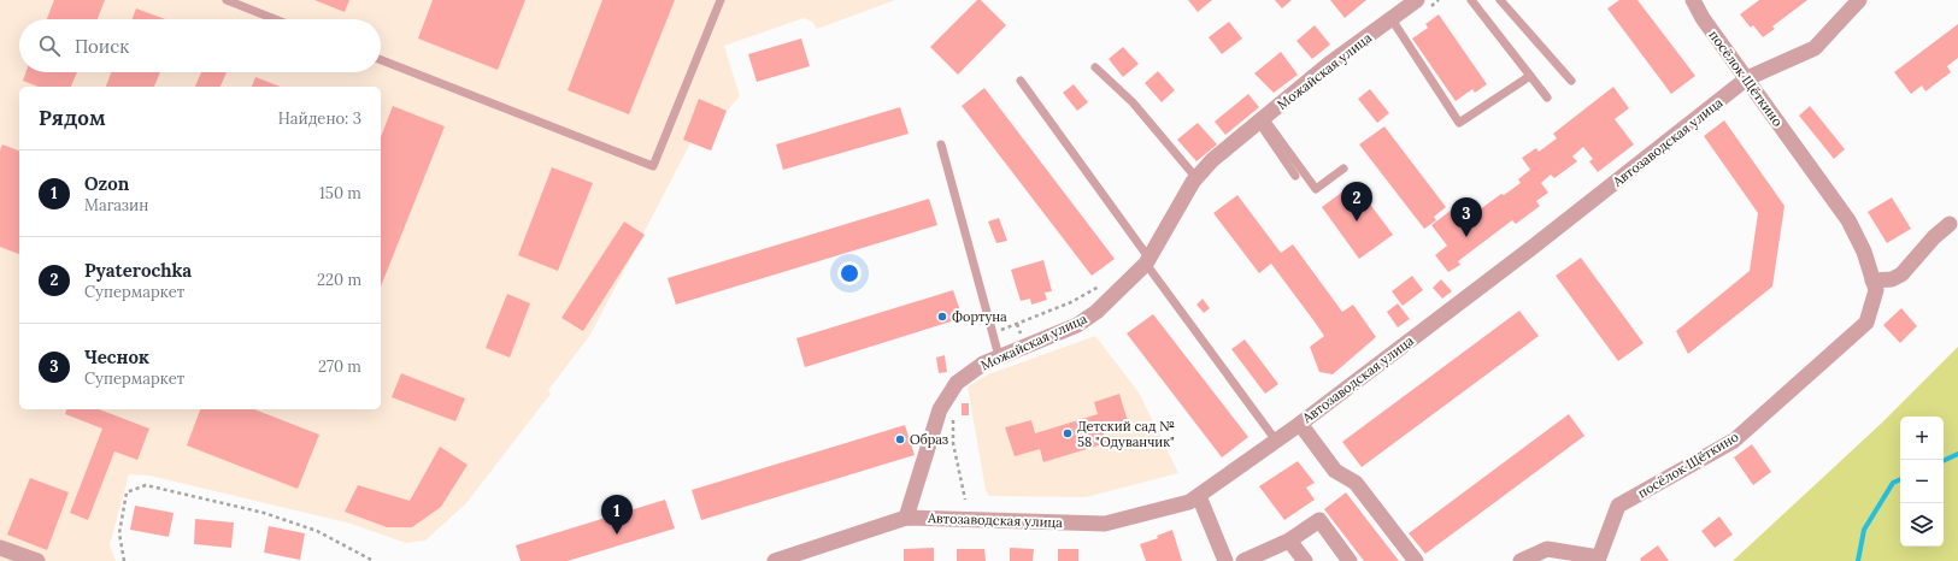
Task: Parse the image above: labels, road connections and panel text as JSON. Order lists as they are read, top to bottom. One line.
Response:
{"streets":{"street":["Можайская улица","посёлок Щёткино","Автозаводская улица"]},"crossings":[["Можайская улица","Автозаводская улица"],["посёлок Щёткино","Автозаводская улица"]],"places":["Фортуна","Детский сад № 58 \"Одуванчик\"","Образ"],"page":{"search":"Поиск","heading":["Рядом","Найдено: 3"],"list":[{"mark":"1","name":"Ozon","note":"Магазин","value":"150 m"},{"mark":"2","name":"Pyaterochka","note":"Супермаркет","value":"220 m"},{"mark":"3","name":"Чеснок","note":"Супермаркет","value":"270 m"}],"pins":["2","3","1"],"map_buttons":["+","−"]}}
